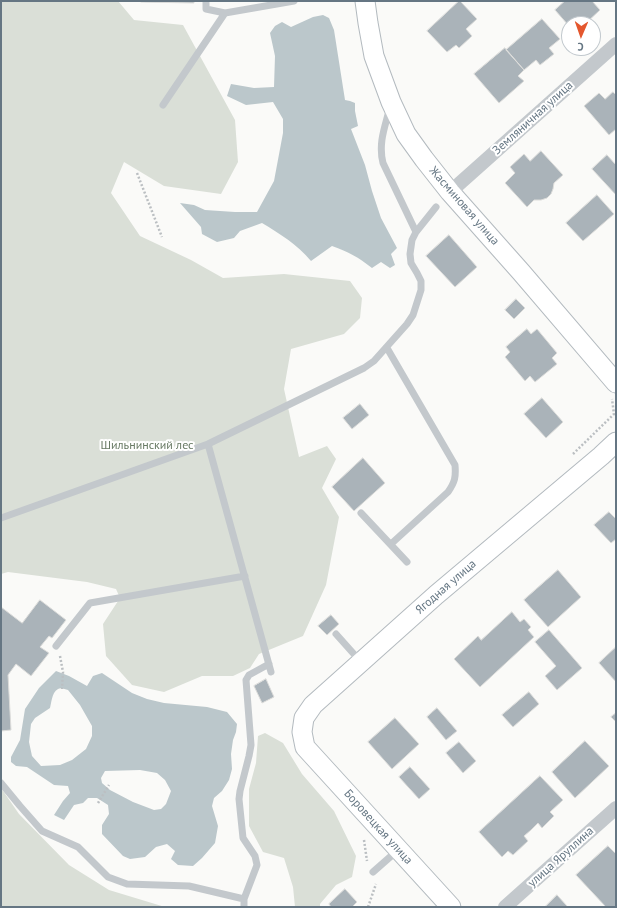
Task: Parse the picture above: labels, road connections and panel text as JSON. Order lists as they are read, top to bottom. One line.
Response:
{"streets":{"street":["Земляничная улица","Жасминовая улица","Ягодная улица","Боровецкая улица","улица Яруллина"]},"crossings":[["Земляничная улица","Жасминовая улица"],["Ягодная улица","Боровецкая улица"]],"parks":["Шильнинский лес"],"north":"bottom"}
